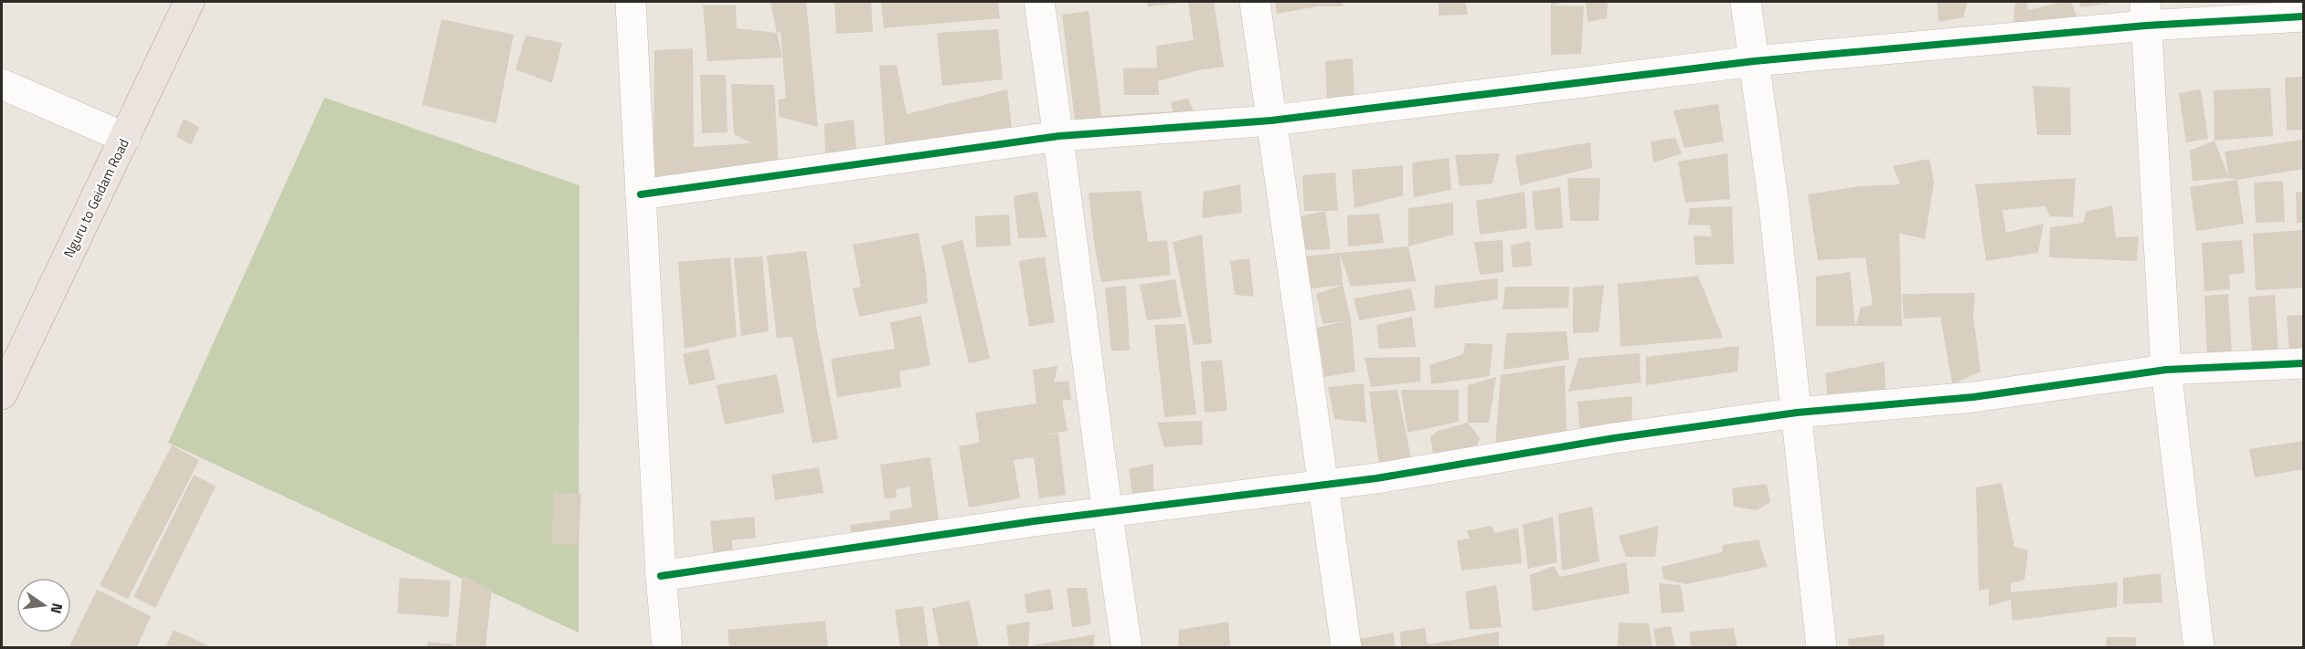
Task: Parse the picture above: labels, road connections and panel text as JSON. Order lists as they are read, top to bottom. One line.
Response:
{"streets":{"main road":["Nguru to Geidam Road"]},"north":"right"}
